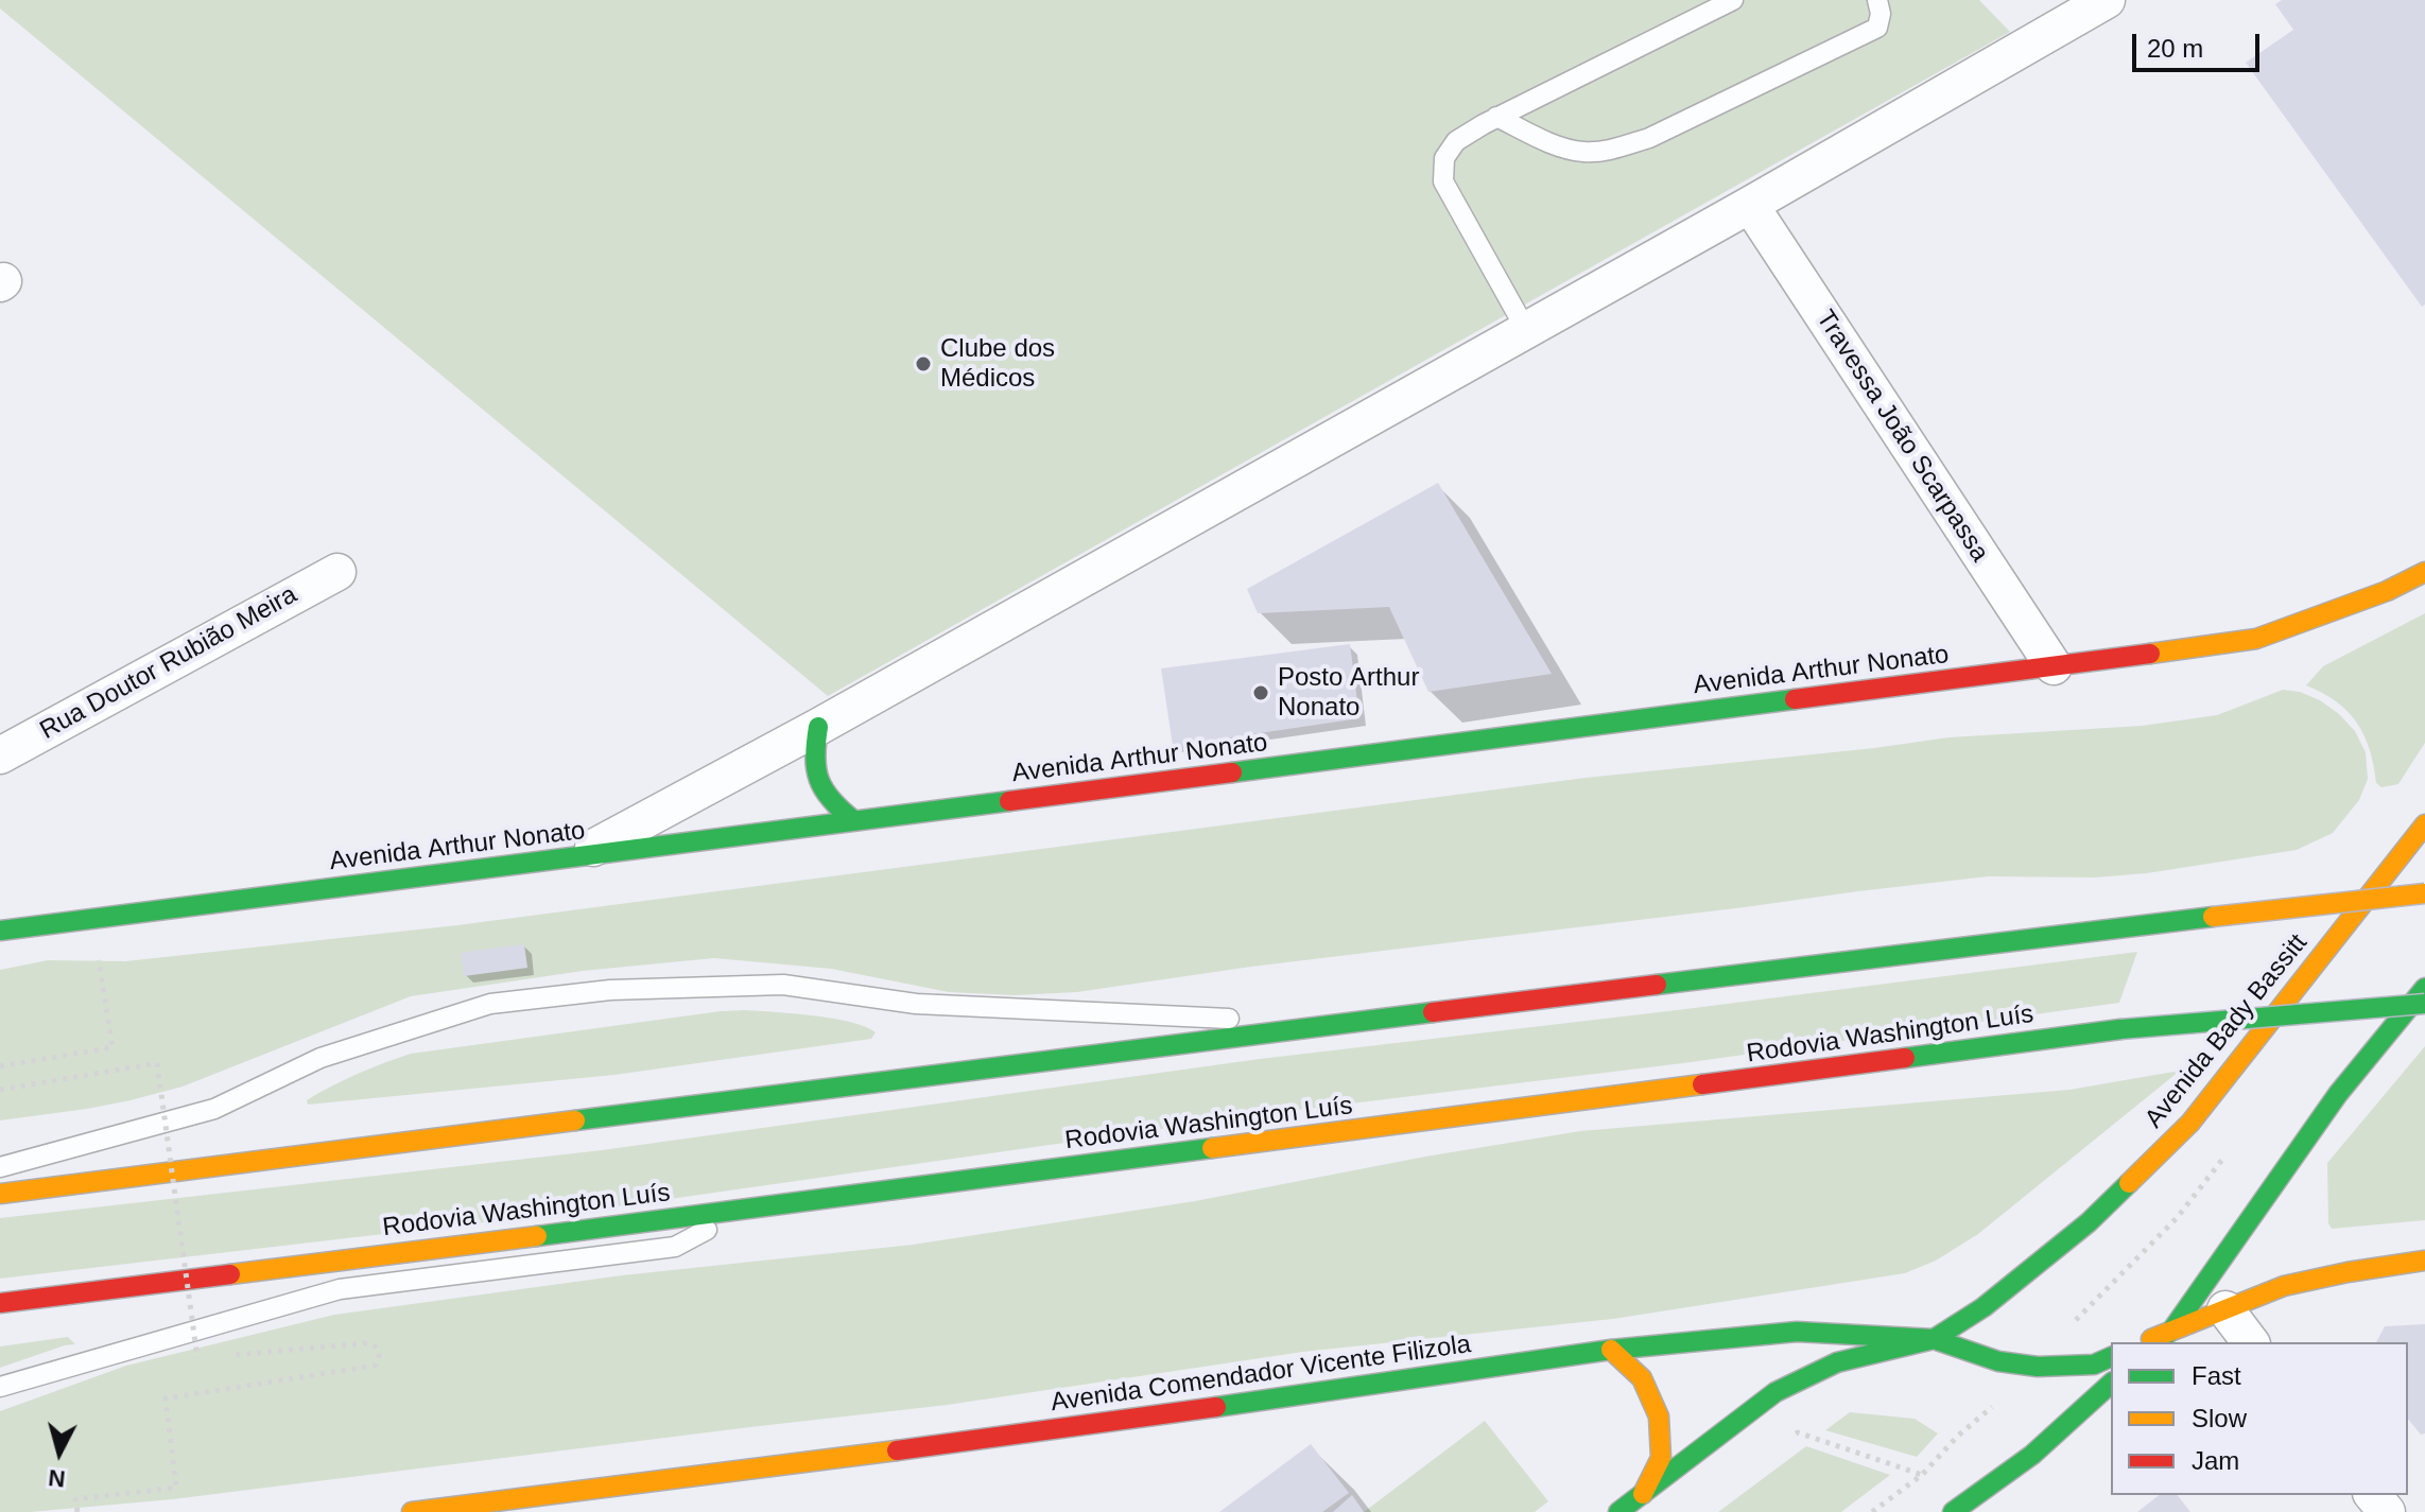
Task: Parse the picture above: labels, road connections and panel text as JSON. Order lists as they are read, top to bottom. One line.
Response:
{"streets":{"main road":["Avenida Arthur Nonato","Avenida Bady Bassitt","Rodovia Washington Luís","Avenida Comendador Vicente Filizola"],"street":["Travessa João Scarpassa","Rua Doutor Rubião Meira"]},"crossings":[["Travessa João Scarpassa","Avenida Arthur Nonato"],["Avenida Bady Bassitt","Avenida Comendador Vicente Filizola"]],"places":["Clube dos Médicos","Posto Arthur Nonato"],"legend":["Fast","Slow","Jam"],"scale_bar":"20 m","north":"bottom"}
